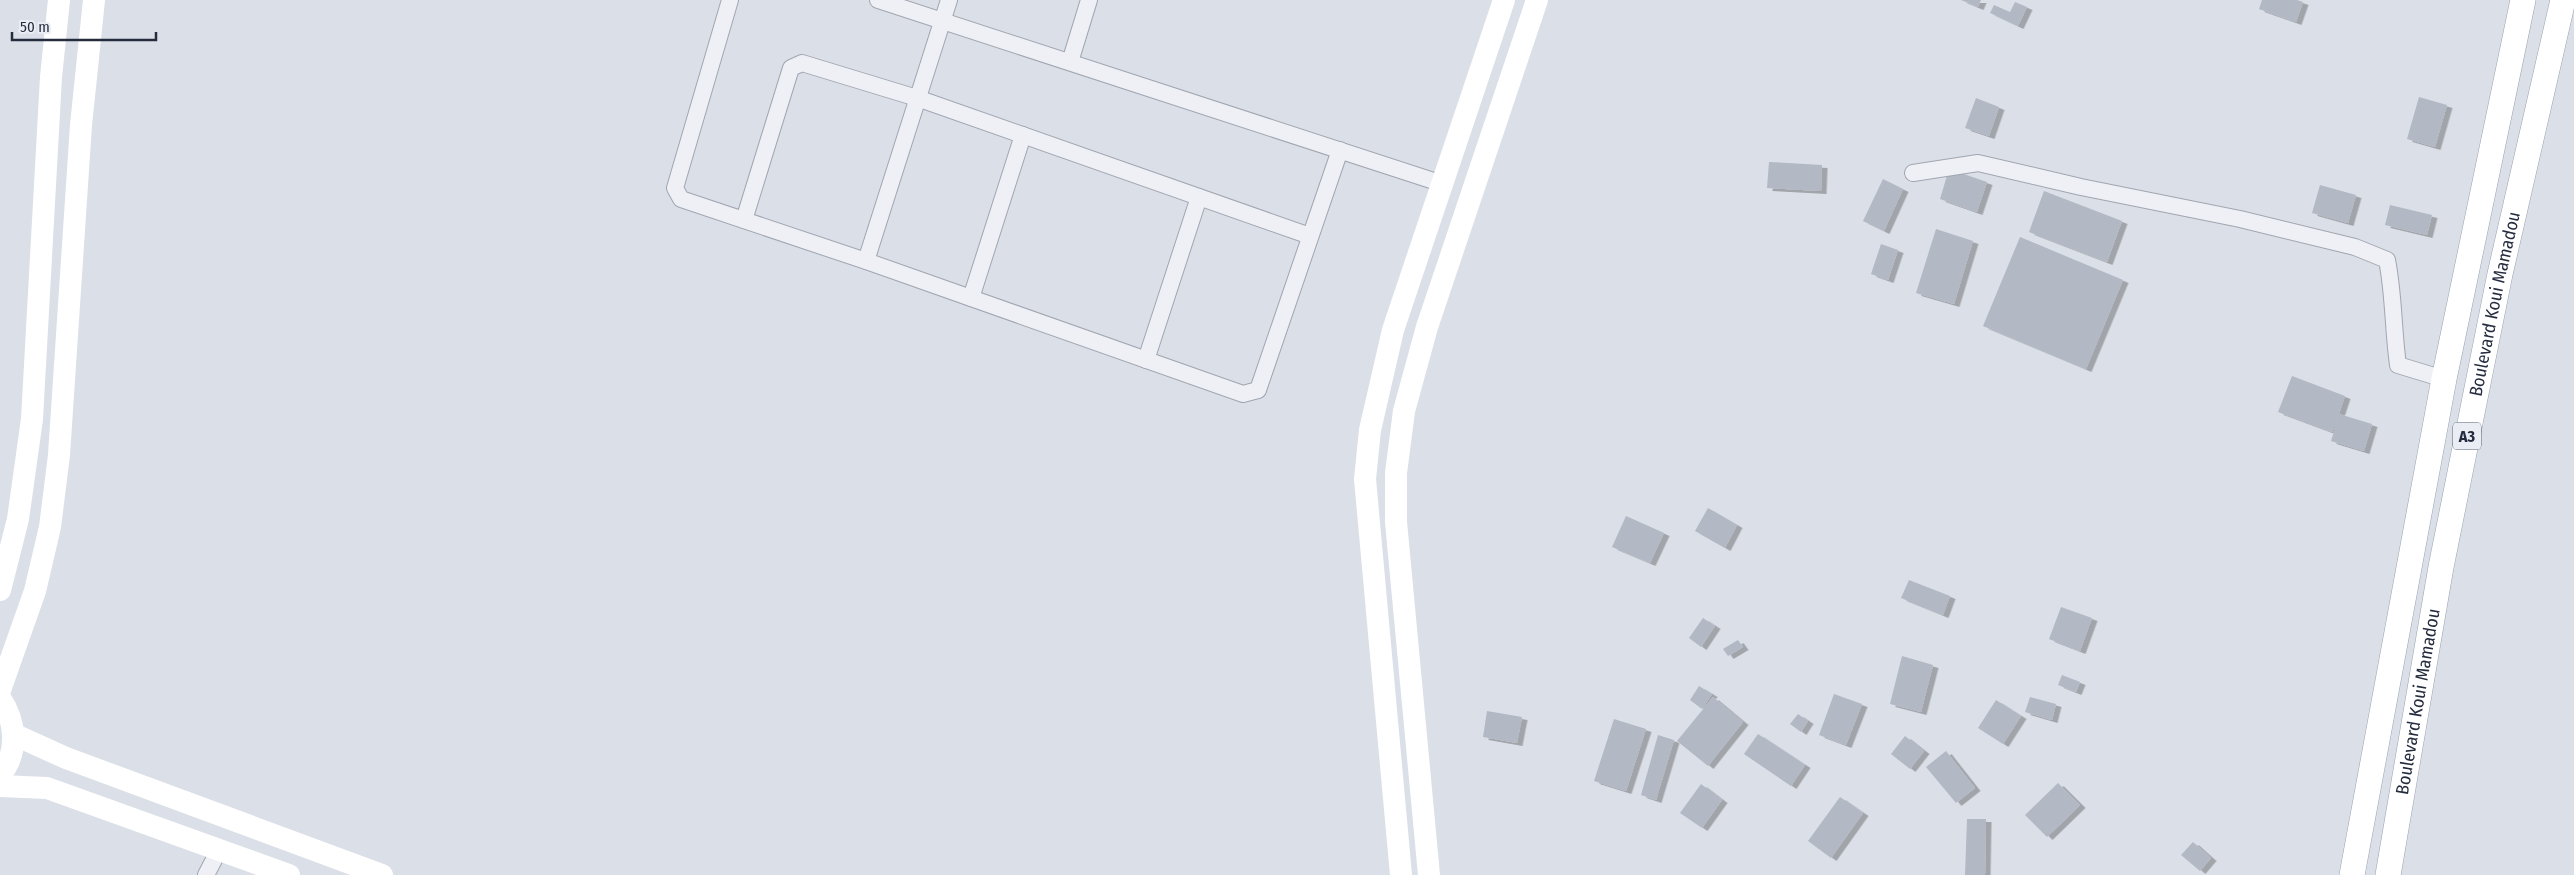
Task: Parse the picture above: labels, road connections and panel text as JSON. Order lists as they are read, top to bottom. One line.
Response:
{"streets":{"main road":["Boulevard Koui Mamadou","A3"]},"scale_bar":"50 m"}
